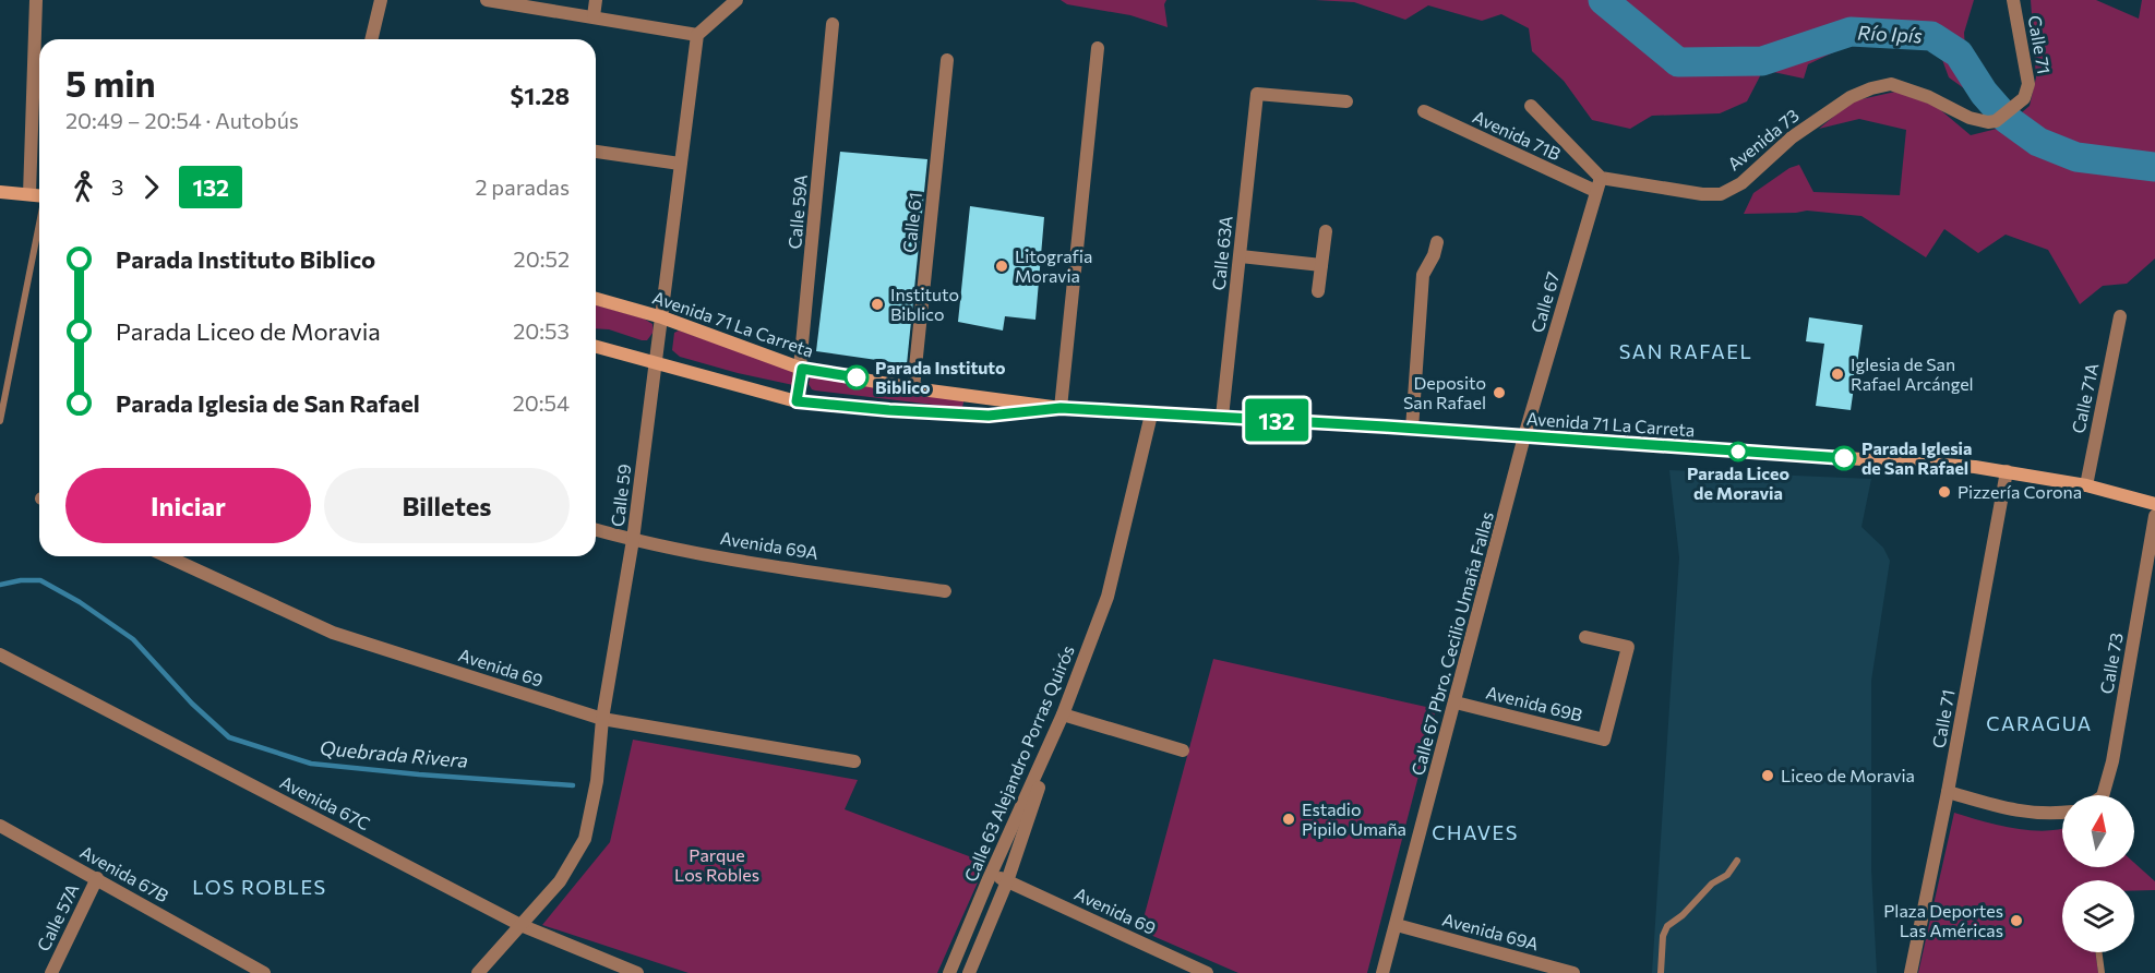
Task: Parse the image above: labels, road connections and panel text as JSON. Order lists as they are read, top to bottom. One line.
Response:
{"streets":{"street":["Calle 71","Avenida 71B","Avenida 73","Calle 59A","Calle 61","Calle 63A","Calle 67","Avenida 71 La Carreta","Calle 71A","Calle 59","Avenida 69A","Calle 67 Pbro. Cecilio Umaña Fallas","Calle 73","Avenida 69","Avenida 69B","Calle 63 Alejandro Porras Quirós","Avenida 67C","Avenida 67B","Calle 57A"]},"crossings":[["Calle 71","Avenida 73"],["Calle 71","Avenida 71 La Carreta"],["Avenida 71B","Calle 67"],["Avenida 73","Calle 67"],["Calle 59A","Avenida 71 La Carreta"],["Calle 61","Avenida 71 La Carreta"],["Calle 63A","Avenida 71 La Carreta"],["Calle 67","Avenida 71 La Carreta"],["Calle 67","Calle 67 Pbro. Cecilio Umaña Fallas"],["Avenida 71 La Carreta","Calle 71A"],["Avenida 71 La Carreta","Calle 59"],["Avenida 71 La Carreta","Calle 67 Pbro. Cecilio Umaña Fallas"],["Avenida 71 La Carreta","Calle 63 Alejandro Porras Quirós"],["Calle 59","Avenida 69A"],["Calle 59","Avenida 69"],["Calle 59","Avenida 67C"],["Avenida 69A","Calle 67 Pbro. Cecilio Umaña Fallas"],["Calle 67 Pbro. Cecilio Umaña Fallas","Avenida 69B"],["Avenida 69","Calle 63 Alejandro Porras Quirós"],["Avenida 67B","Calle 57A"]],"districts":["SAN RAFAEL","CARAGUA","CHAVES","LOS ROBLES"],"water":["Río Ipís","Quebrada Rivera"],"parks":["Parque Los Robles"],"places":["Litografia Moravia","Instituto Biblico","Iglesia de San Rafael Arcángel","Parada Instituto Biblico","Deposito San Rafael","Parada Liceo de Moravia","Parada Iglesia de San Rafael","Pizzería Corona","Liceo de Moravia","Estadio Pipilo Umaña","Plaza Deportes Las Américas"],"lines":["bus line 132"],"north":"top","page":{"on_map":"132","heading":["5 min","20:49 – 20:54 · Autobús","$1.28"],"legs":["3","132","2 paradas"],"list":[{"name":"Parada Instituto Biblico","value":"20:52"},{"name":"Parada Liceo de Moravia","value":"20:53"},{"name":"Parada Iglesia de San Rafael","value":"20:54"}],"buttons":["Iniciar","Billetes"]}}
